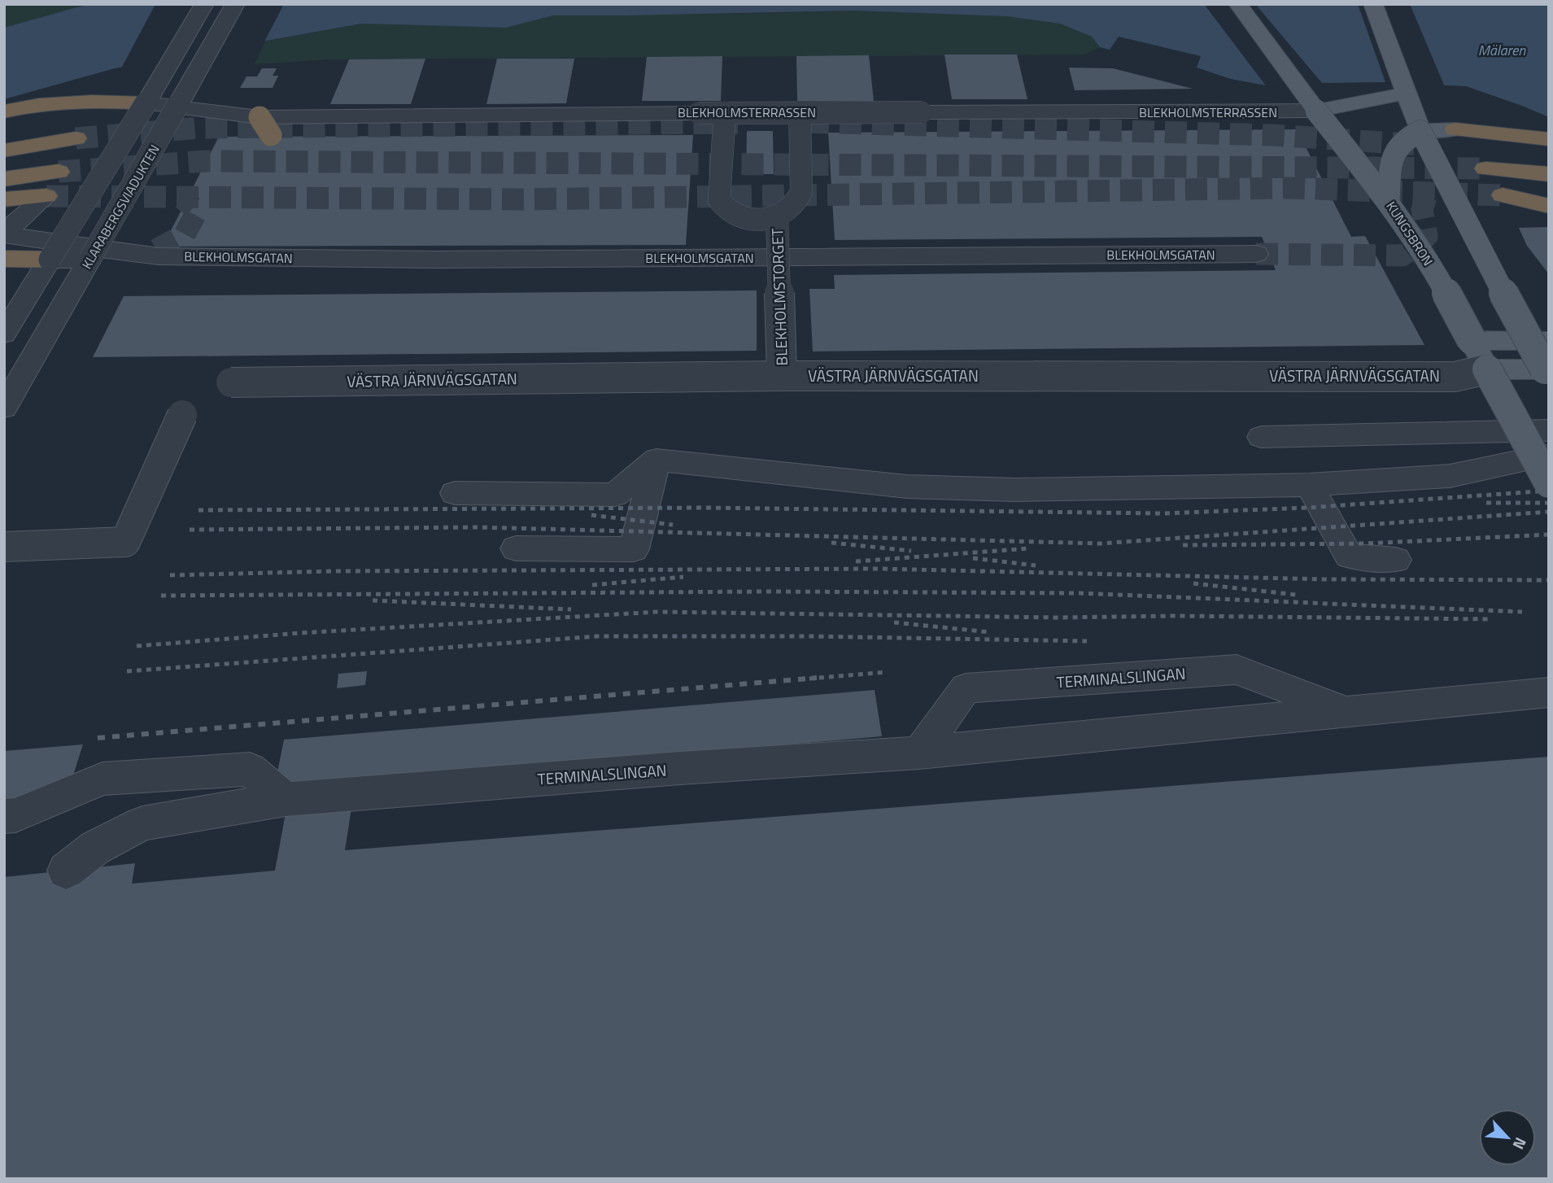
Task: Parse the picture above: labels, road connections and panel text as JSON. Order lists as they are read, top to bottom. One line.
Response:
{"streets":{"main road":["KUNGSBRON"],"street":["BLEKHOLMSTERRASSEN","KLARABERGSVIADUKTEN","BLEKHOLMSGATAN","BLEKHOLMSTORGET","VÄSTRA JÄRNVÄGSGATAN","TERMINALSLINGAN"]},"crossings":[["BLEKHOLMSTERRASSEN","KLARABERGSVIADUKTEN"],["BLEKHOLMSTERRASSEN","KUNGSBRON"],["BLEKHOLMSTERRASSEN","BLEKHOLMSTORGET"],["KUNGSBRON","VÄSTRA JÄRNVÄGSGATAN"],["BLEKHOLMSTORGET","VÄSTRA JÄRNVÄGSGATAN"]],"water":["Mälaren"],"north":"bottom right"}
